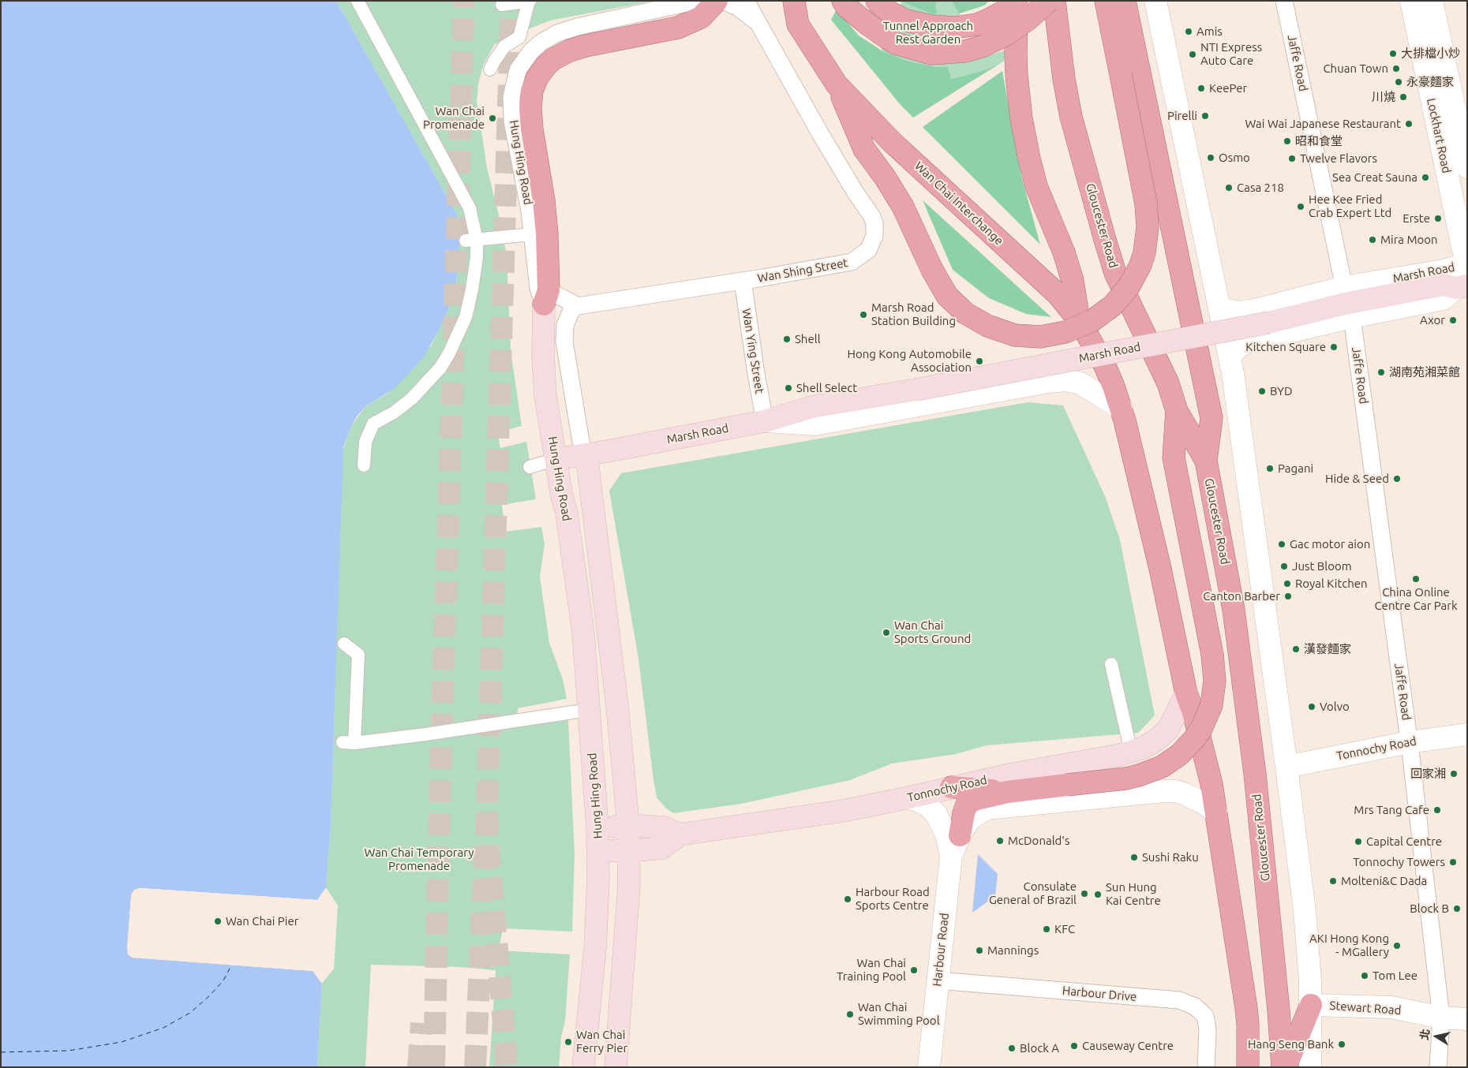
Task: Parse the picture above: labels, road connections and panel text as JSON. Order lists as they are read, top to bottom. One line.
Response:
{"streets":{"highway":["Wan Chai Interchange","Gloucester Road"],"main road":["Hung Hing Road","Marsh Road","Tonnochy Road"],"street":["Jaffe Road","Lockhart Road","Wan Shing Street","Wan Ying Street","Harbour Road","Harbour Drive","Stewart Road"]},"crossings":[["Jaffe Road","Marsh Road"],["Jaffe Road","Tonnochy Road"],["Jaffe Road","Stewart Road"],["Lockhart Road","Marsh Road"],["Hung Hing Road","Wan Shing Street"],["Hung Hing Road","Marsh Road"],["Hung Hing Road","Tonnochy Road"],["Wan Chai Interchange","Marsh Road"],["Wan Shing Street","Wan Ying Street"],["Marsh Road","Wan Ying Street"],["Tonnochy Road","Harbour Road"],["Harbour Road","Harbour Drive"]],"parks":["Tunnel Approach Rest Garden","Wan Chai Temporary Promenade"],"places":["Amis","大排檔小炒","NTI Express Auto Care","Chuan Town","永豪麵家","KeePer","川燒","Pirelli","Wan Chai Promenade","Wai Wai Japanese Restaurant","昭和食堂","Osmo","Twelve Flavors","Sea Creat Sauna","Casa 218","Hee Kee Fried Crab Expert Ltd","Erste","Mira Moon","Marsh Road Station Building","Axor","Shell","Kitchen Square","Hong Kong Automobile Association","湖南苑湘菜館","Shell Select","BYD","Pagani","Hide & Seed","Gac motor aion","Just Bloom","China Online Centre Car Park","Royal Kitchen","Canton Barber","Wan Chai Sports Ground","漢發麵家","Volvo","回家湘","Mrs Tang Cafe","McDonald's","Capital Centre","Sushi Raku","Tonnochy Towers","Molteni&C Dada","Consulate General of Brazil","Sun Hung Kai Centre","Harbour Road Sports Centre","Block B","Wan Chai Pier","KFC","AKI Hong Kong - MGallery","Mannings","Wan Chai Training Pool","Tom Lee","Wan Chai Swimming Pool","Wan Chai Ferry Pier","Hang Seng Bank","Causeway Centre","Block A"],"north":"left"}
